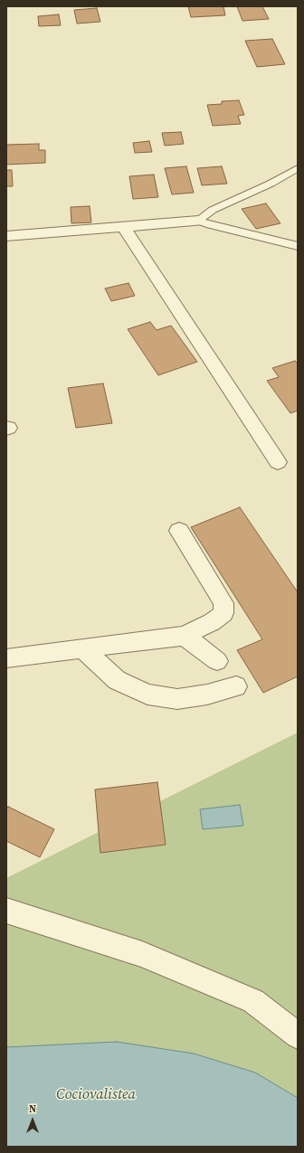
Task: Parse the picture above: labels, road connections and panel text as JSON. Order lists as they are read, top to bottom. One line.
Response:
{"water":["Cociovalistea"],"north":"top"}
